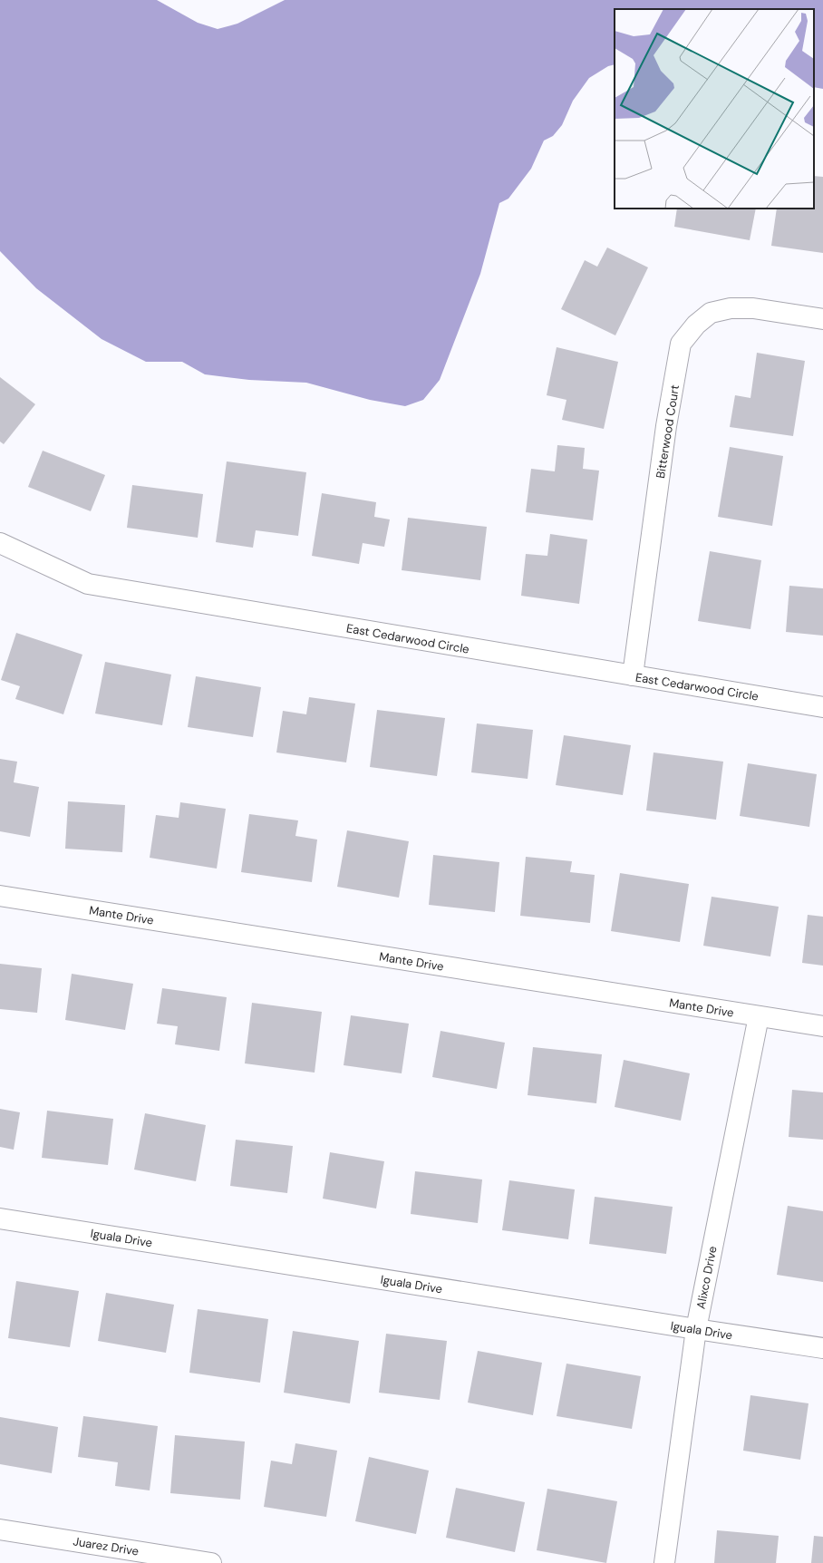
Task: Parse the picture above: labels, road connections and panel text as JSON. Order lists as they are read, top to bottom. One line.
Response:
{"streets":{"street":["Bitterwood Court","East Cedarwood Circle","Mante Drive","Iguala Drive","Alixco Drive","Juarez Drive"]},"crossings":[["Bitterwood Court","East Cedarwood Circle"],["Mante Drive","Alixco Drive"],["Iguala Drive","Alixco Drive"]]}
